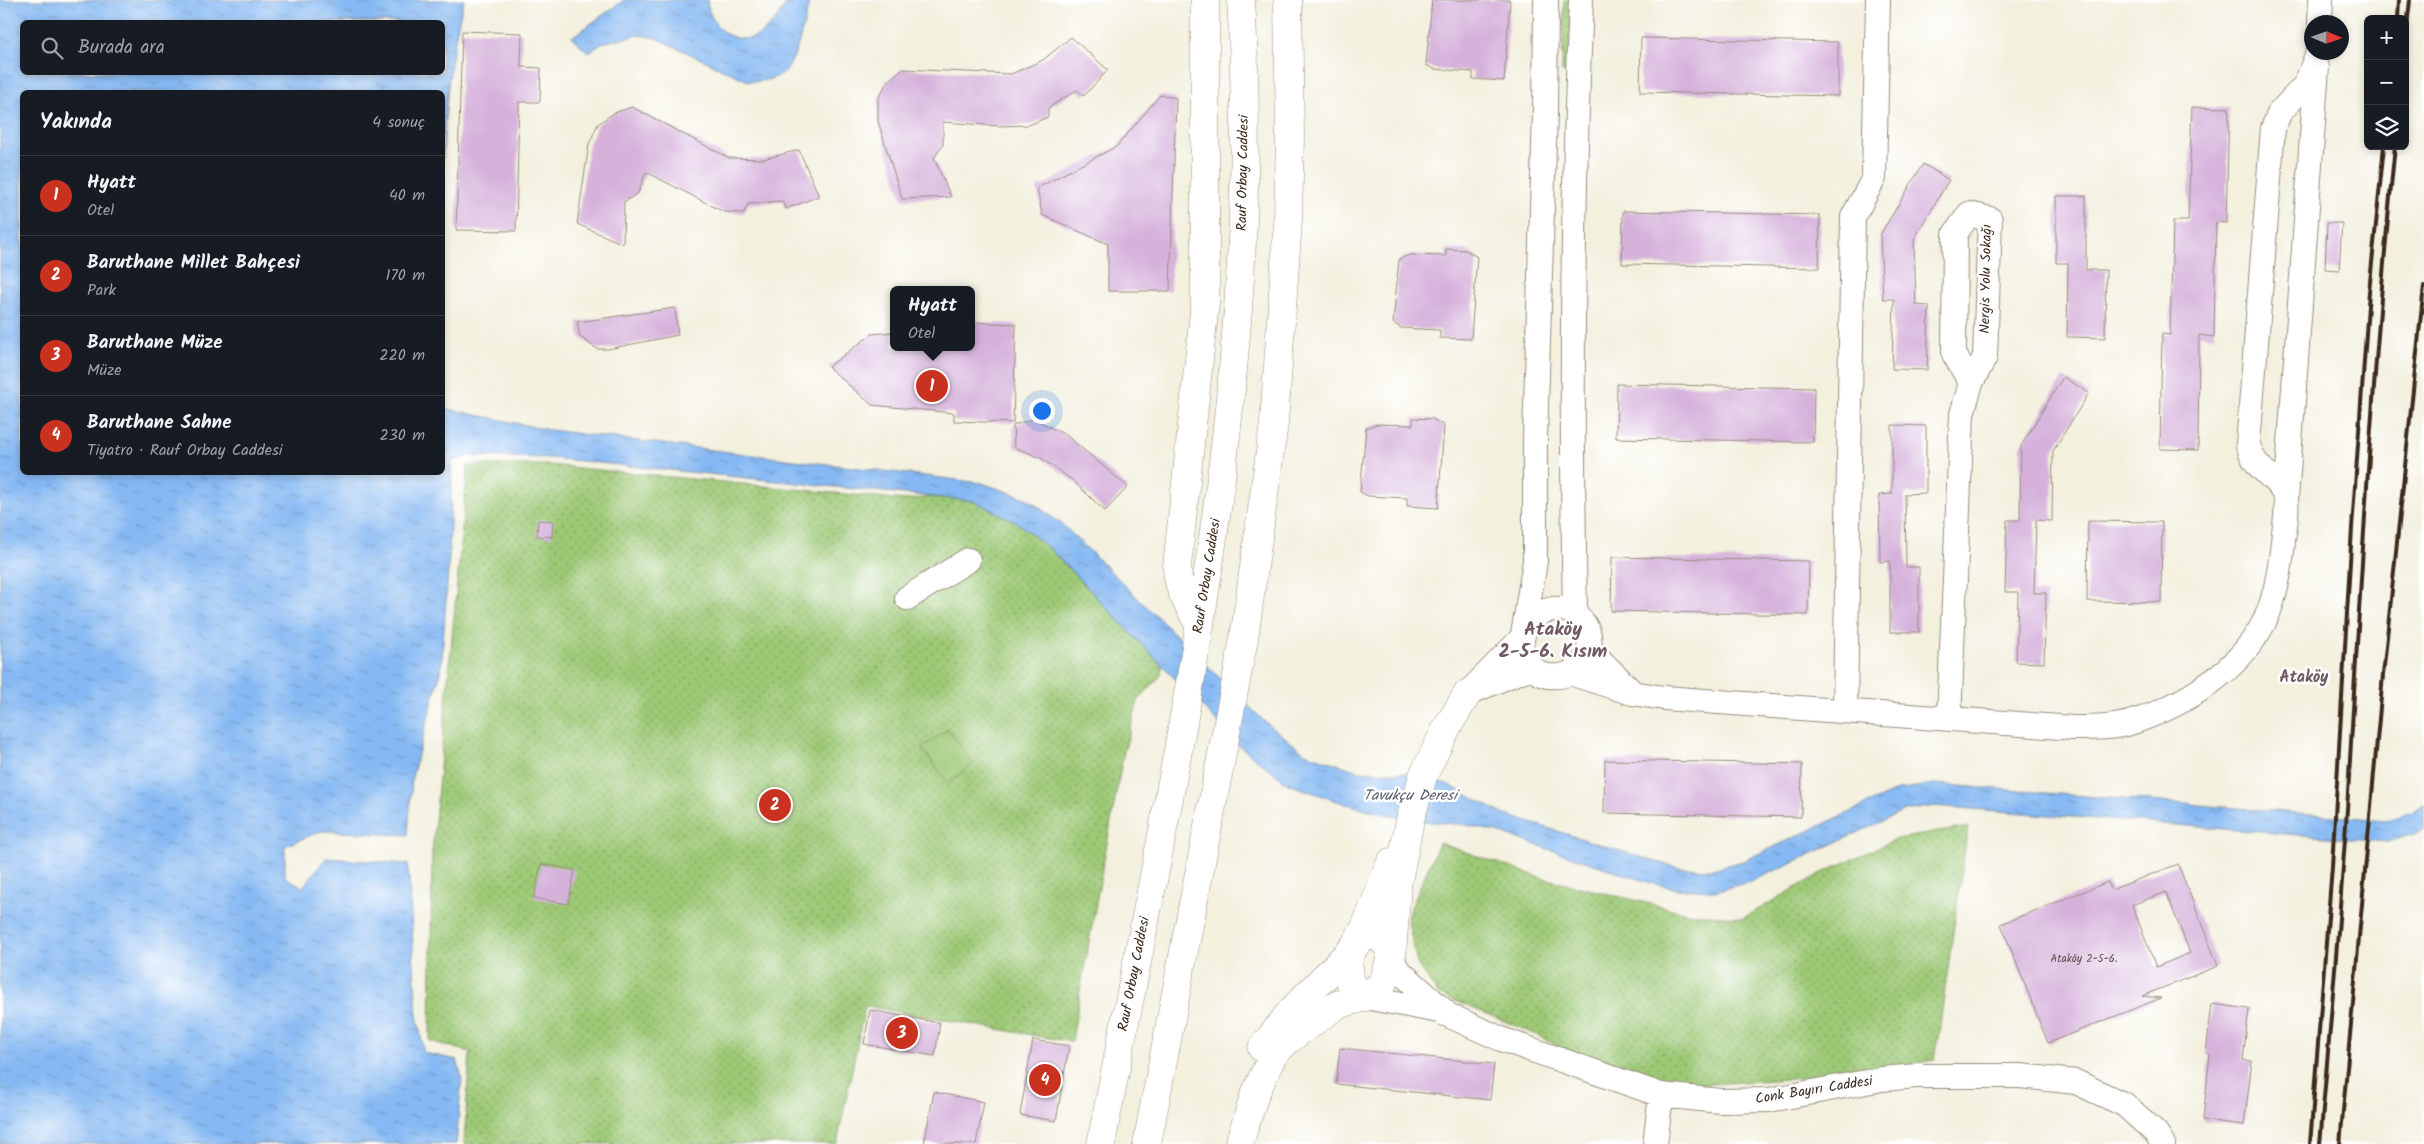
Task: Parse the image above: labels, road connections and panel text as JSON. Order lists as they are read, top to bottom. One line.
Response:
{"streets":{"main road":["Rauf Orbay Caddesi"],"street":["Nergis Yolu Sokağı","Conk Bayırı Caddesi"]},"districts":["Ataköy 2-5-6. Kısım","Ataköy"],"water":["Tavukçu Deresi"],"house_numbers":["Ataköy 2-5-6."],"north":"right","page":{"map_buttons":["+","−"],"search":"Burada ara","heading":["Yakında","4 sonuç"],"list":[{"mark":"1","name":"Hyatt","note":"Otel","value":"40 m"},{"mark":"2","name":"Baruthane Millet Bahçesi","note":"Park","value":"170 m"},{"mark":"3","name":"Baruthane Müze","note":"Müze","value":"220 m"},{"mark":"4","name":"Baruthane Sahne","note":"Tiyatro · Rauf Orbay Caddesi","value":"230 m"}],"popup":["Hyatt","Otel"],"pins":["1","2","3","4"]}}
